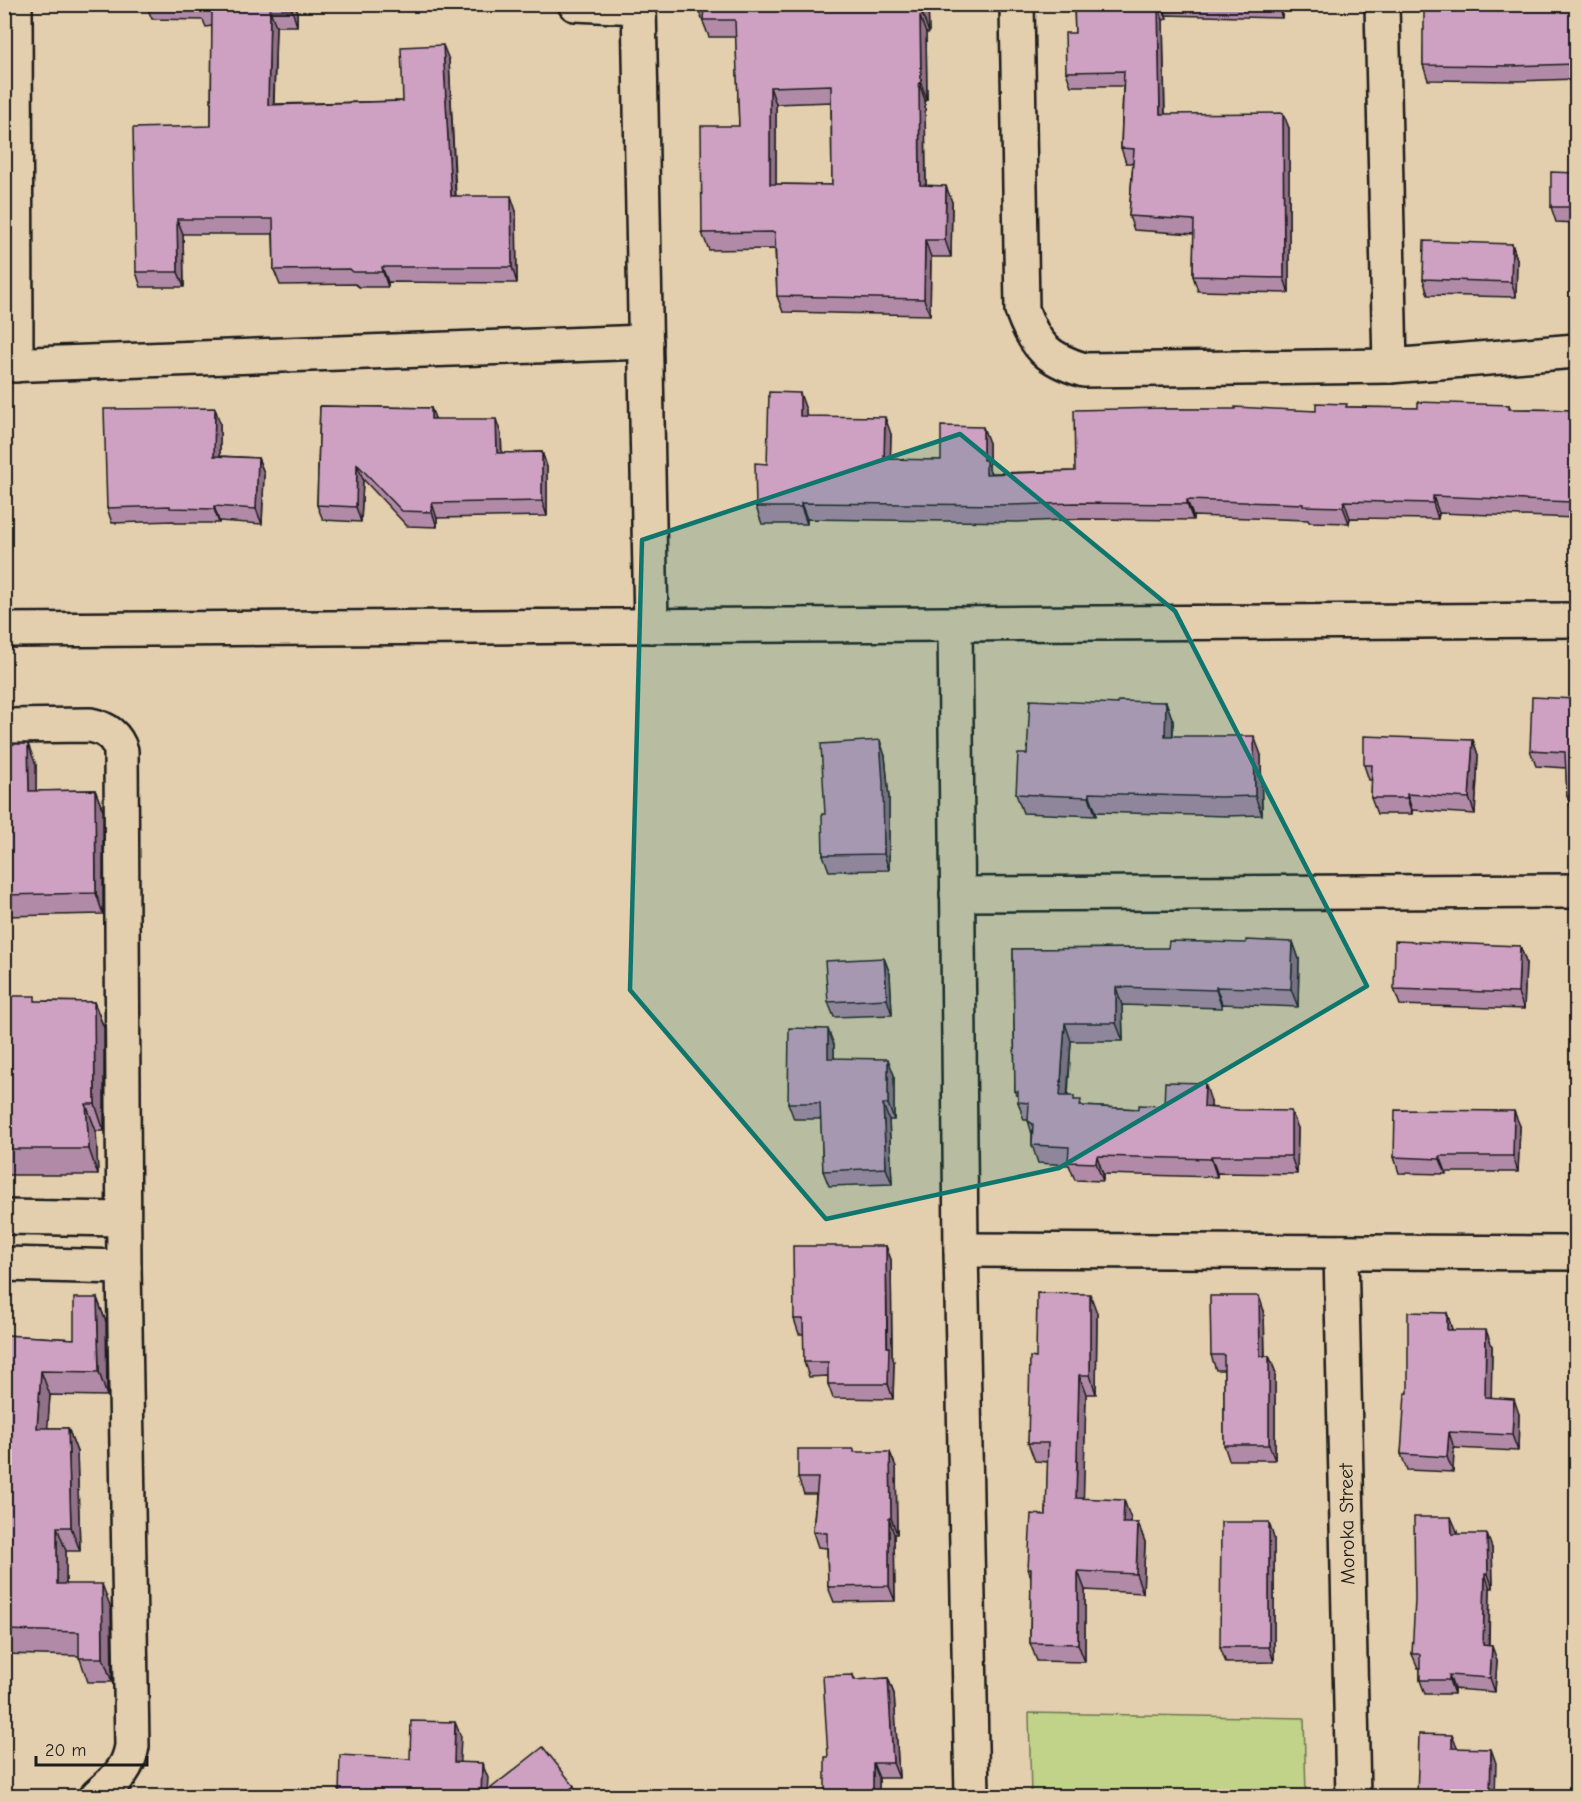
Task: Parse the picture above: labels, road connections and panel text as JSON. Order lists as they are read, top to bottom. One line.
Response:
{"streets":{"street":["Moroka Street"]},"scale_bar":"20 m"}
